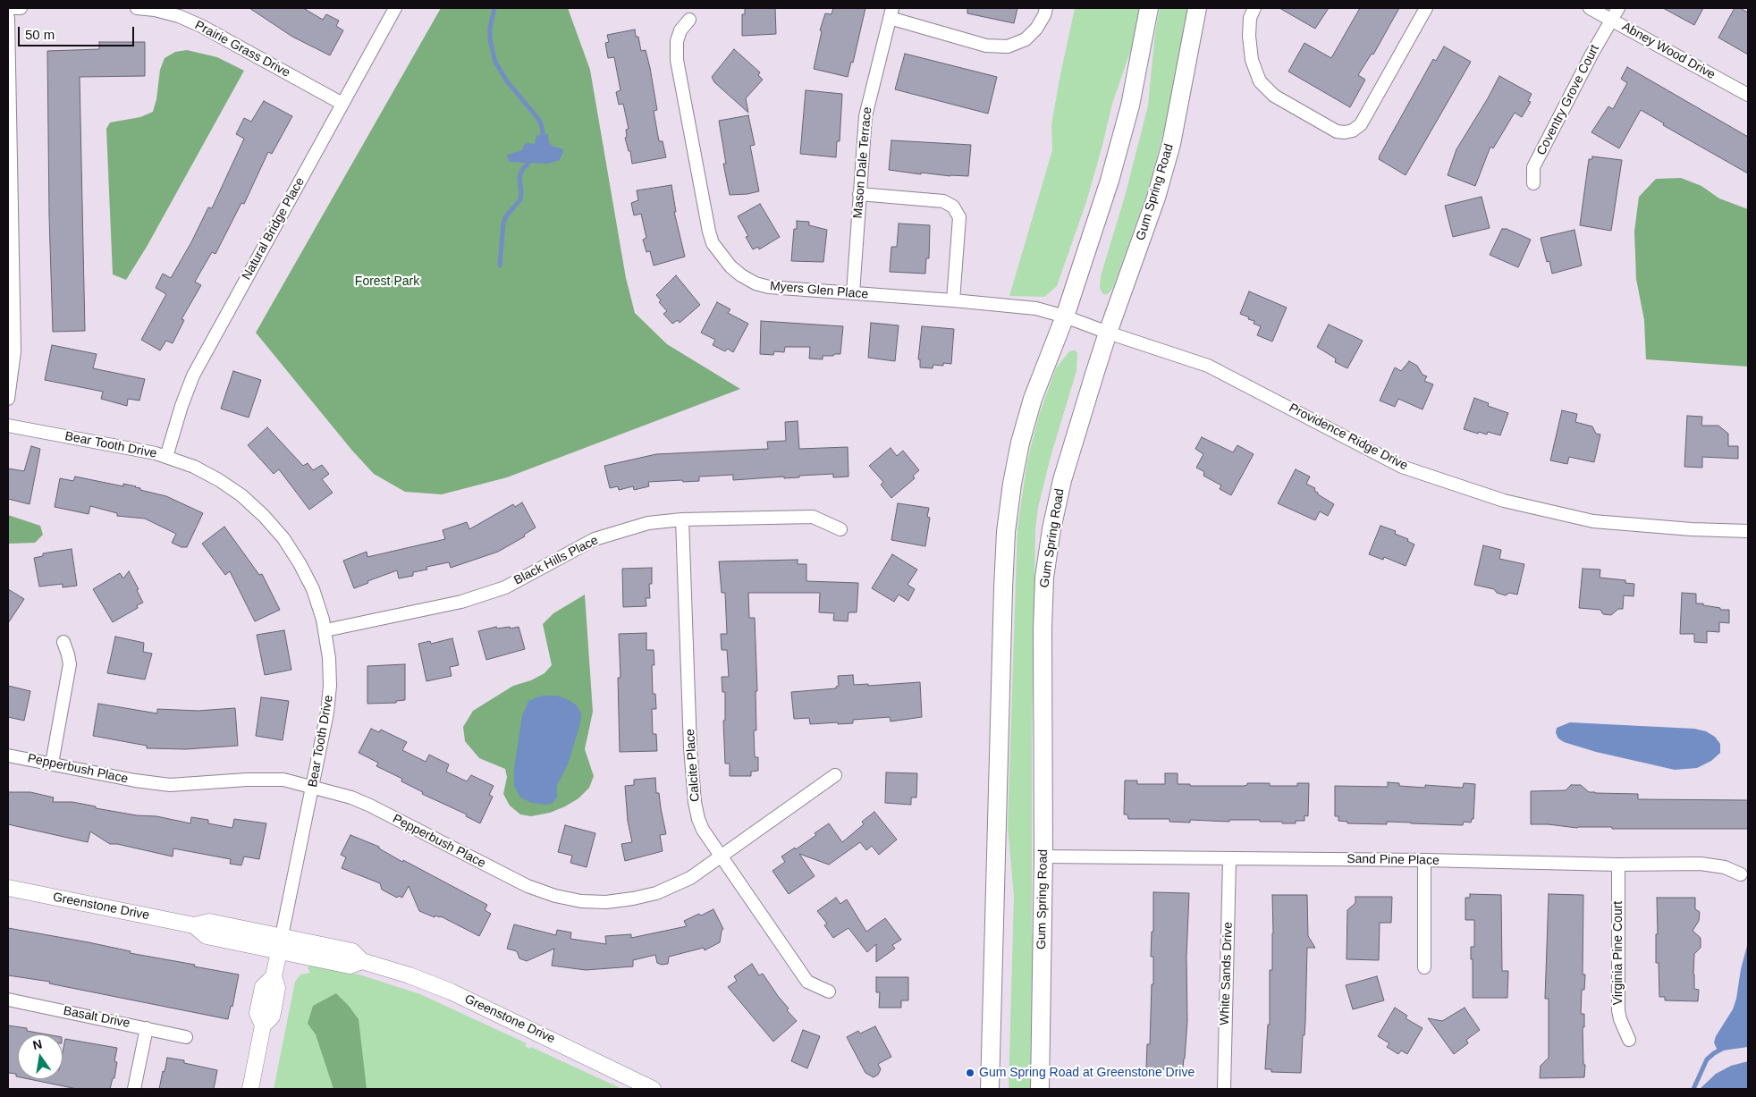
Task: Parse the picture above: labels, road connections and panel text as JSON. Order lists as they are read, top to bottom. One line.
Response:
{"streets":{"main road":["Gum Spring Road"],"street":["Prairie Grass Drive","Abney Wood Drive","Coventry Grove Court","Mason Dale Terrace","Natural Bridge Place","Myers Glen Place","Providence Ridge Drive","Bear Tooth Drive","Black Hills Place","Calcite Place","Pepperbush Place","Sand Pine Place","Greenstone Drive","Virginia Pine Court","White Sands Drive","Basalt Drive"]},"crossings":[["Prairie Grass Drive","Natural Bridge Place"],["Abney Wood Drive","Coventry Grove Court"],["Mason Dale Terrace","Myers Glen Place"],["Gum Spring Road","Providence Ridge Drive"],["Gum Spring Road","Sand Pine Place"],["Natural Bridge Place","Bear Tooth Drive"],["Myers Glen Place","Providence Ridge Drive"],["Bear Tooth Drive","Black Hills Place"],["Bear Tooth Drive","Pepperbush Place"],["Bear Tooth Drive","Greenstone Drive"],["Black Hills Place","Calcite Place"],["Calcite Place","Pepperbush Place"],["Sand Pine Place","Virginia Pine Court"],["Sand Pine Place","White Sands Drive"]],"parks":["Forest Park"],"places":["Gum Spring Road at Greenstone Drive"],"scale_bar":"50 m","north":"top"}
